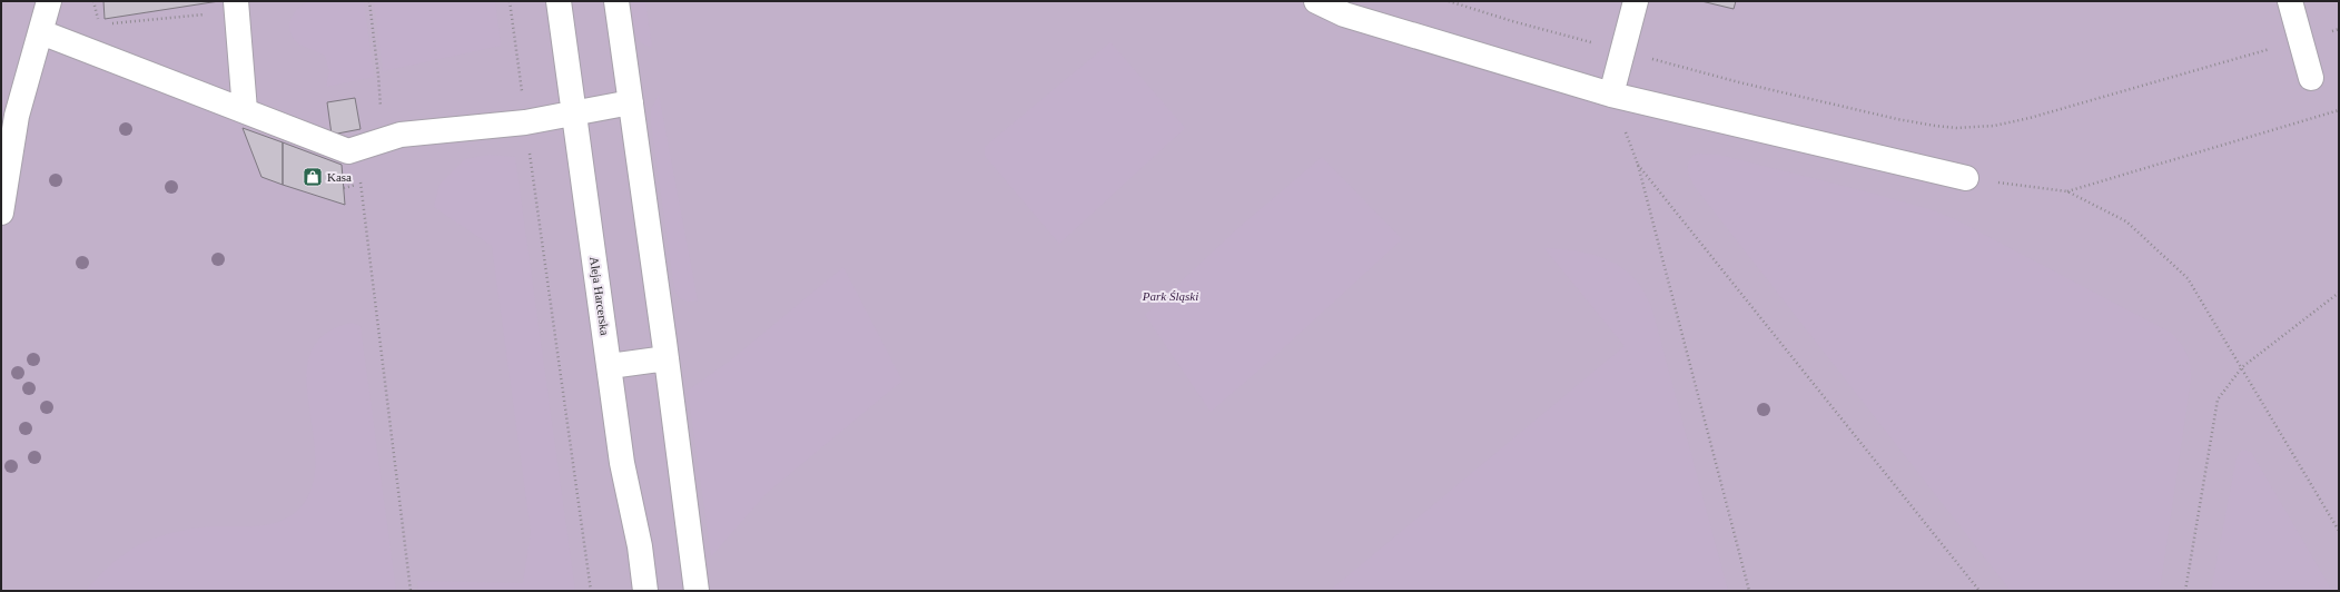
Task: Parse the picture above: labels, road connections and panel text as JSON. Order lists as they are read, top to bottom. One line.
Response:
{"streets":{"street":["Aleja Harcerska"]},"parks":["Park Śląski"],"places":{"shop":["Kasa"]}}
